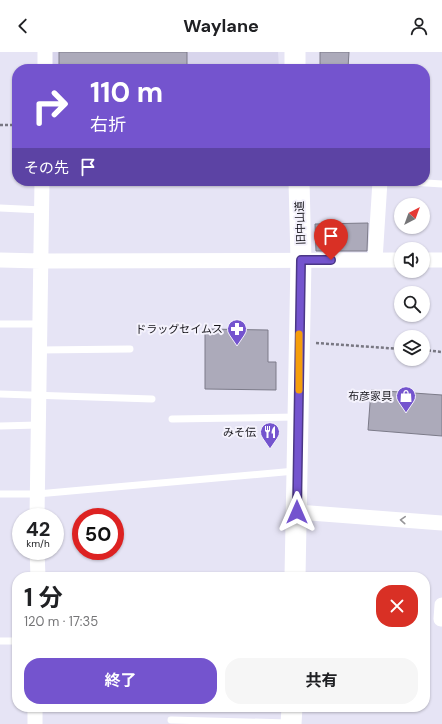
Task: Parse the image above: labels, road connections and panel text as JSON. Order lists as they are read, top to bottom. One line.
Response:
{"streets":{"main road":["旧中山道"]},"places":{"pharmacy":["ドラッグセイムス"],"shop":["布彦家具"],"restaurant":["みそ伝"]},"north":"top right","page":{"header":"Waylane","turn":["110 m","右折"],"then":"その先","speed":"42 km/h","limit":"50","heading":["1 分","120 m · 17:35"],"buttons":["終了","共有"]}}
